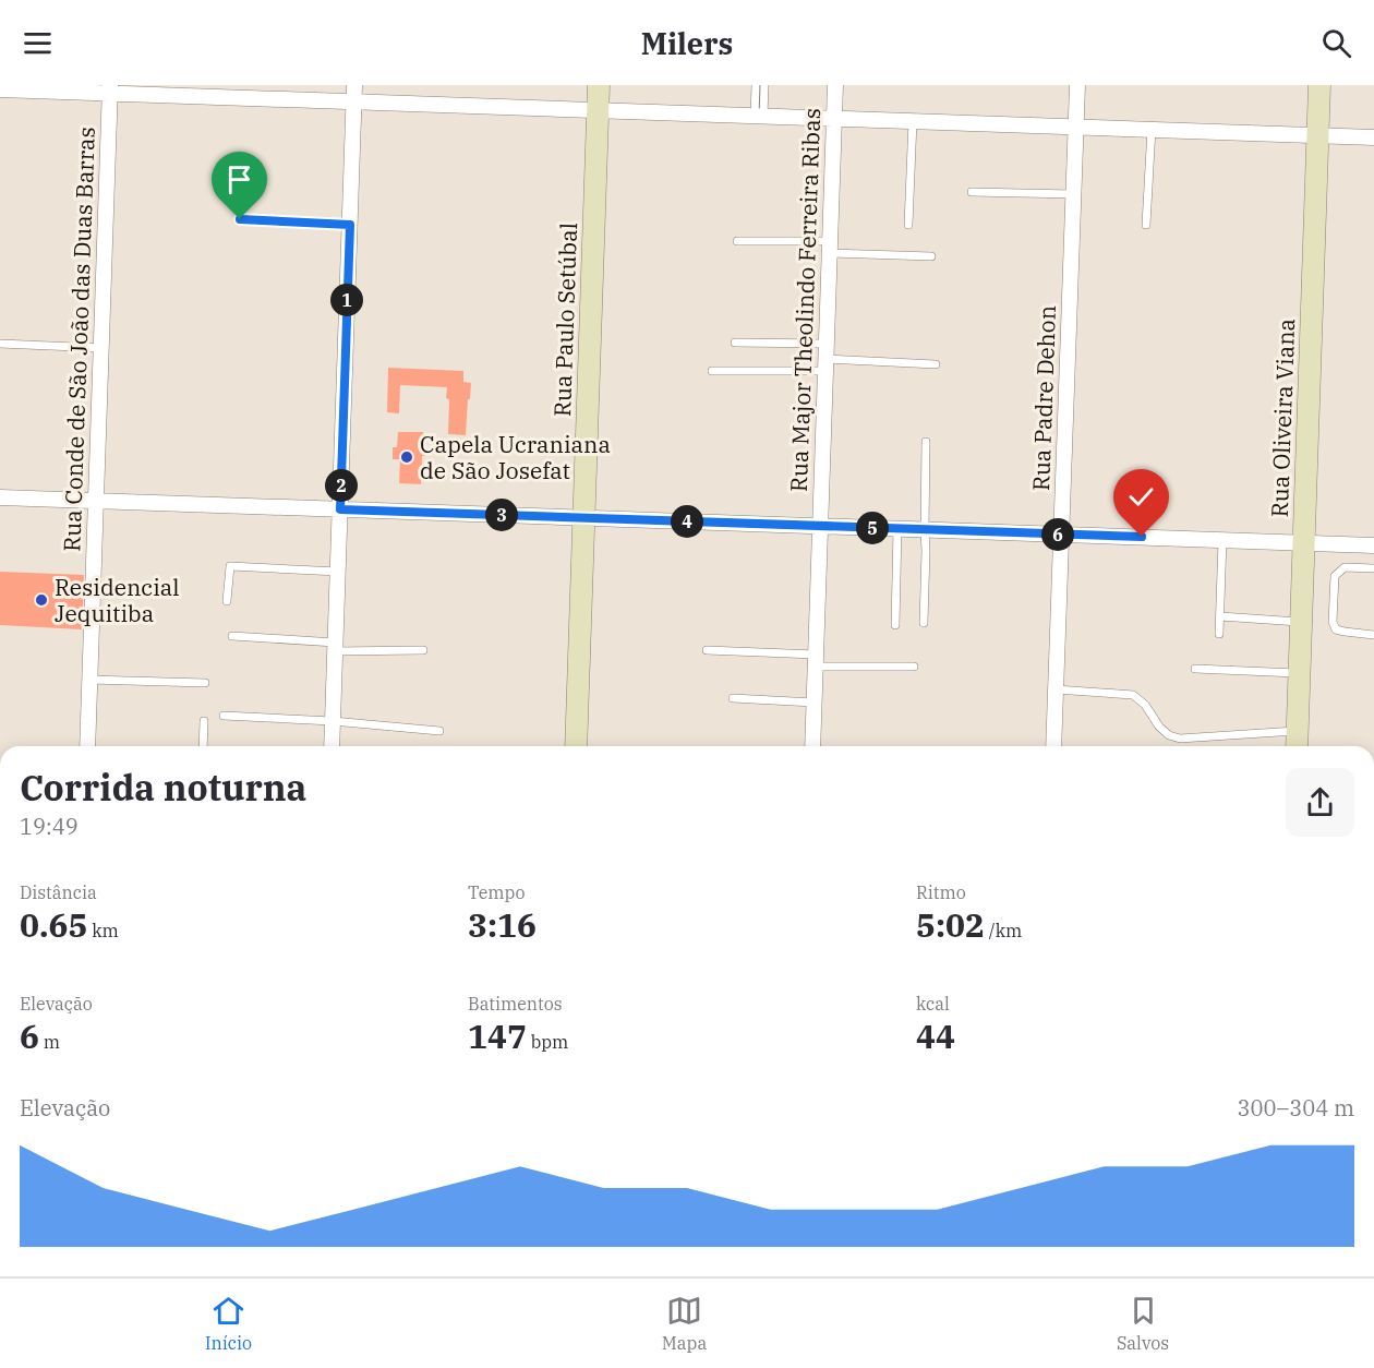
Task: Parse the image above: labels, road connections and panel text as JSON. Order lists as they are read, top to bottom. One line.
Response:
{"streets":{"main road":["Rua Paulo Setúbal","Rua Oliveira Viana"],"street":["Rua Major Theolindo Ferreira Ribas","Rua Conde de São João das Duas Barras","Rua Padre Dehon"]},"places":["Capela Ucraniana de São Josefat","Residencial Jequitiba"],"page":{"header":"Milers","pins":["1","2","3","4","5","6"],"heading":["Corrida noturna","19:49"],"stats":[["Distância","0.65 km"],["Tempo","3:16"],["Ritmo","5:02 /km"],["Elevação","6 m"],["Batimentos","147 bpm"],["kcal","44"]],"chart":["Elevação","300–304 m"],"tabs":["Início","Mapa","Salvos"]}}
